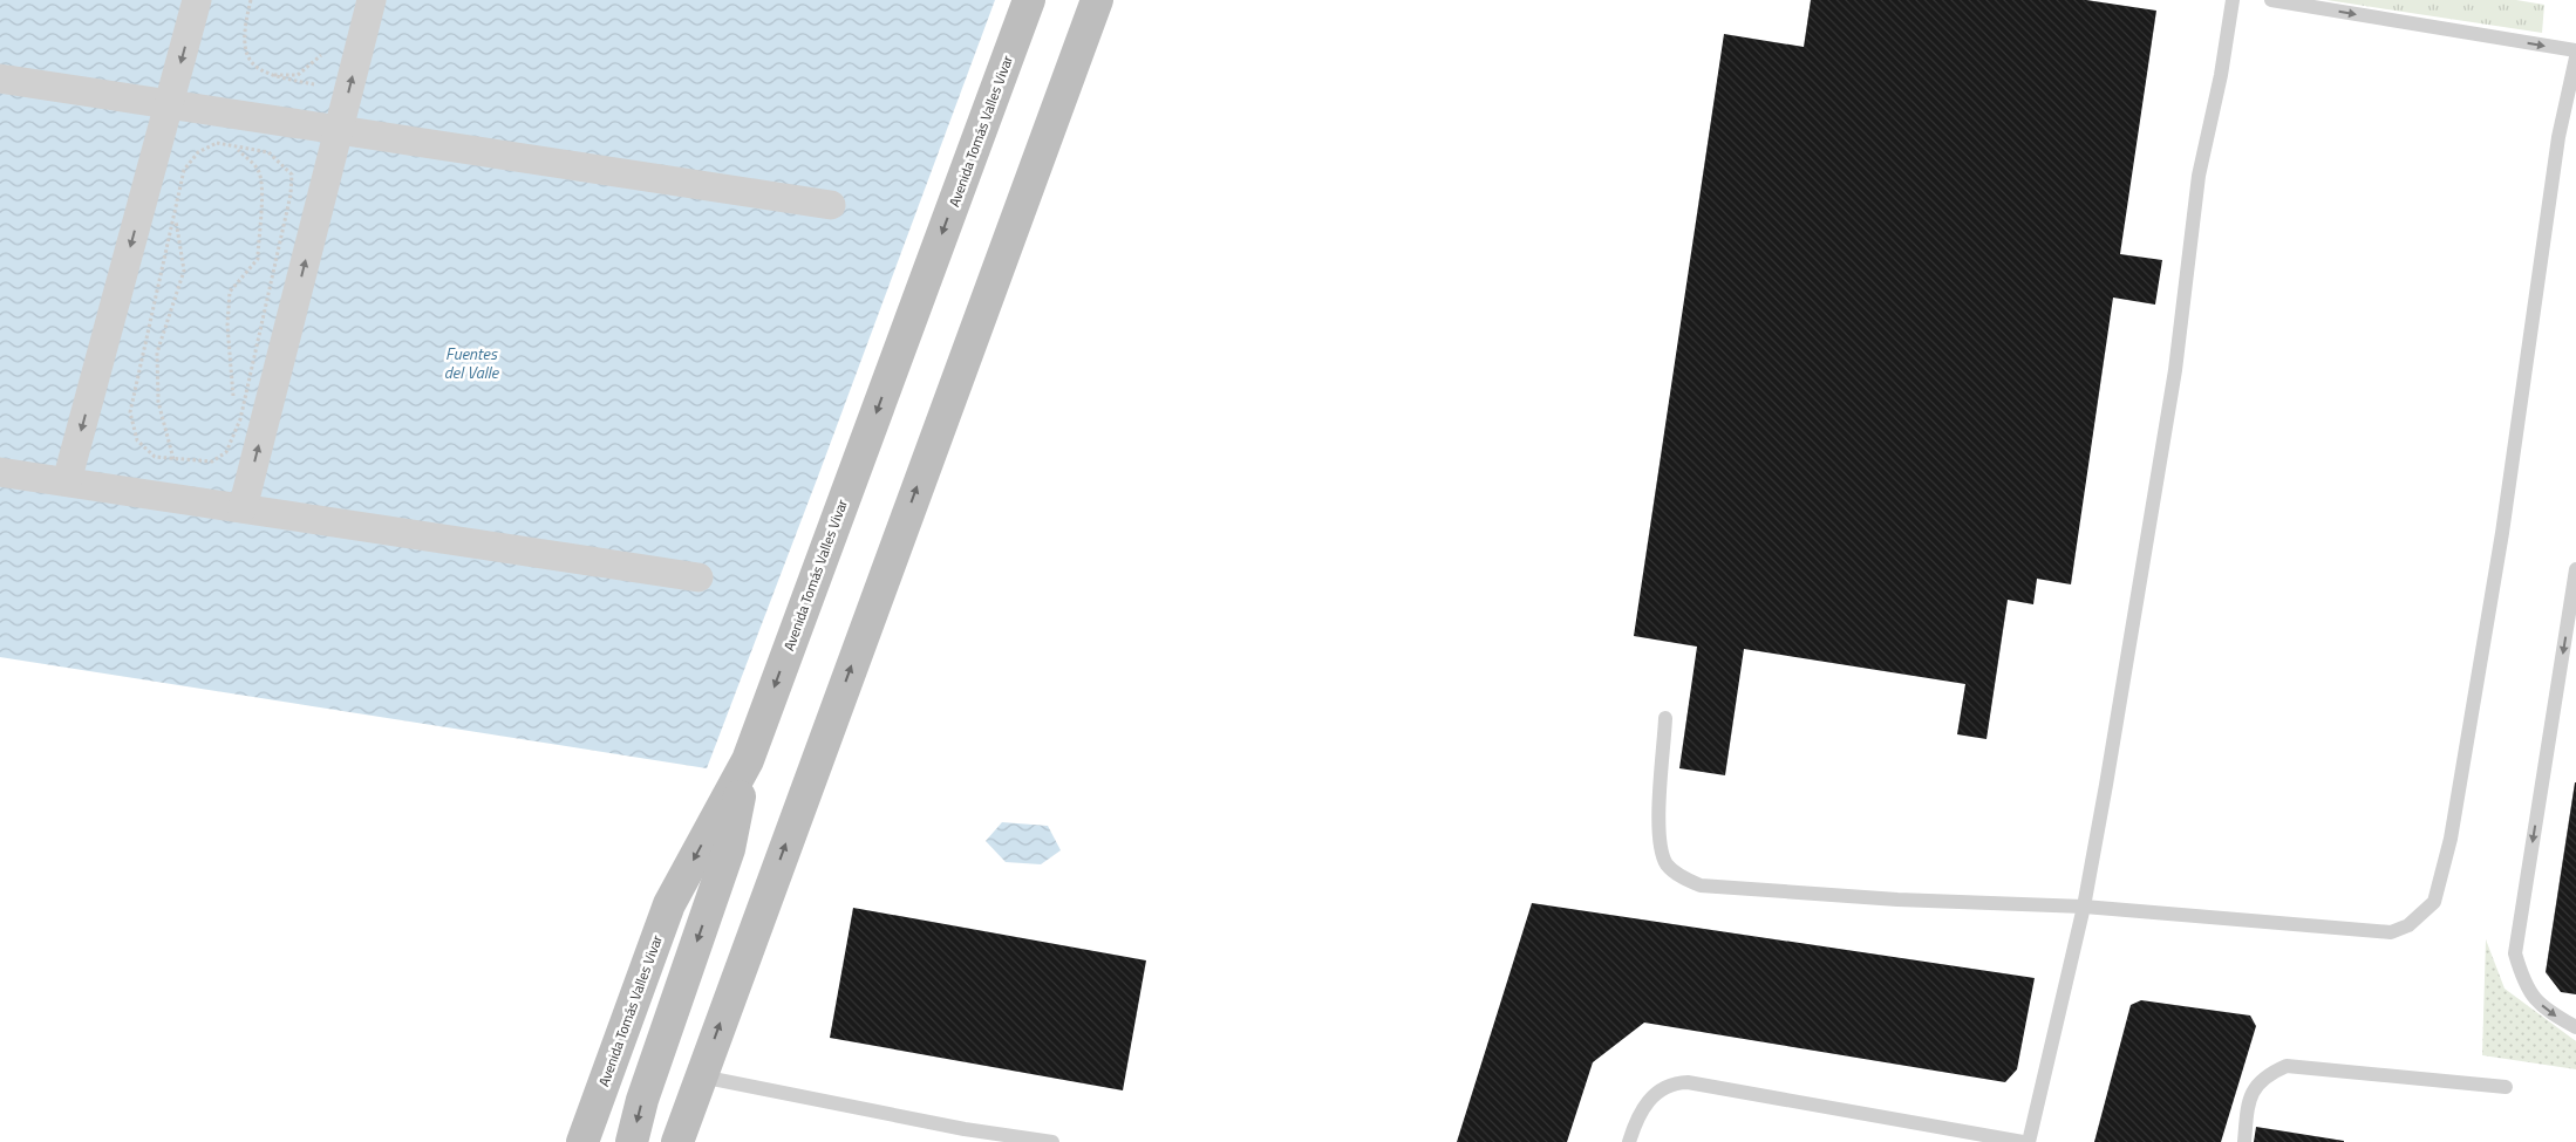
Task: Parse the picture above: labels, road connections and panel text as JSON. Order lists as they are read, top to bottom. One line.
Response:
{"streets":{"street":["Avenida Tomás Valles Vivar"]},"water":["Fuentes del Valle"]}
